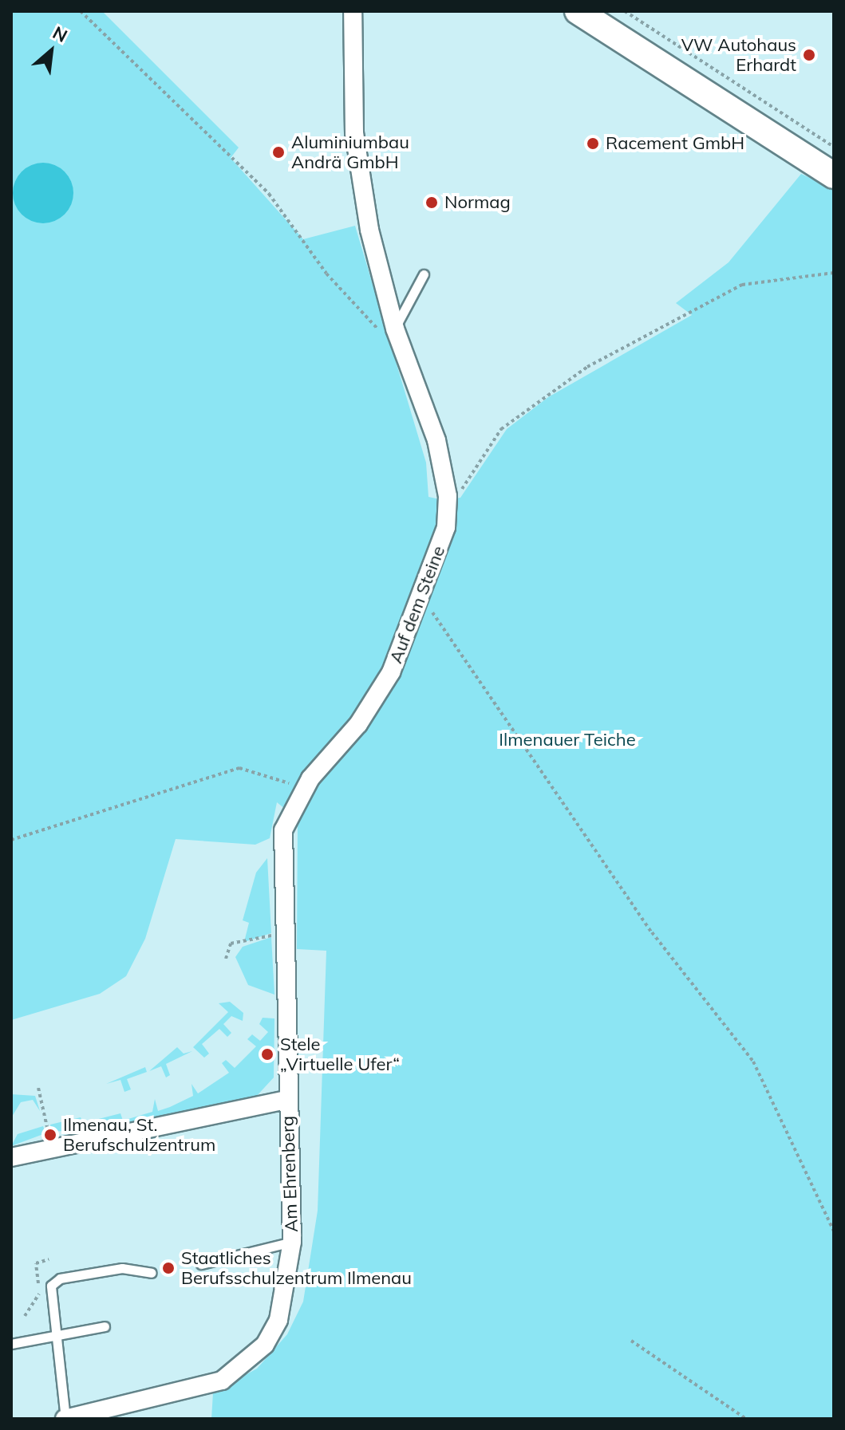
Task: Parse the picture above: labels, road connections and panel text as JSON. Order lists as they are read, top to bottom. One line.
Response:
{"streets":{"street":["Auf dem Steine","Am Ehrenberg"]},"crossings":[["Auf dem Steine","Am Ehrenberg"]],"parks":["Ilmenauer Teiche"],"places":["VW Autohaus Erhardt","Racement GmbH","Aluminiumbau Andrä GmbH","Normag","Stele „Virtuelle Ufer“","Ilmenau, St. Berufschulzentrum","Staatliches Berufsschulzentrum Ilmenau"],"north":"top right"}
